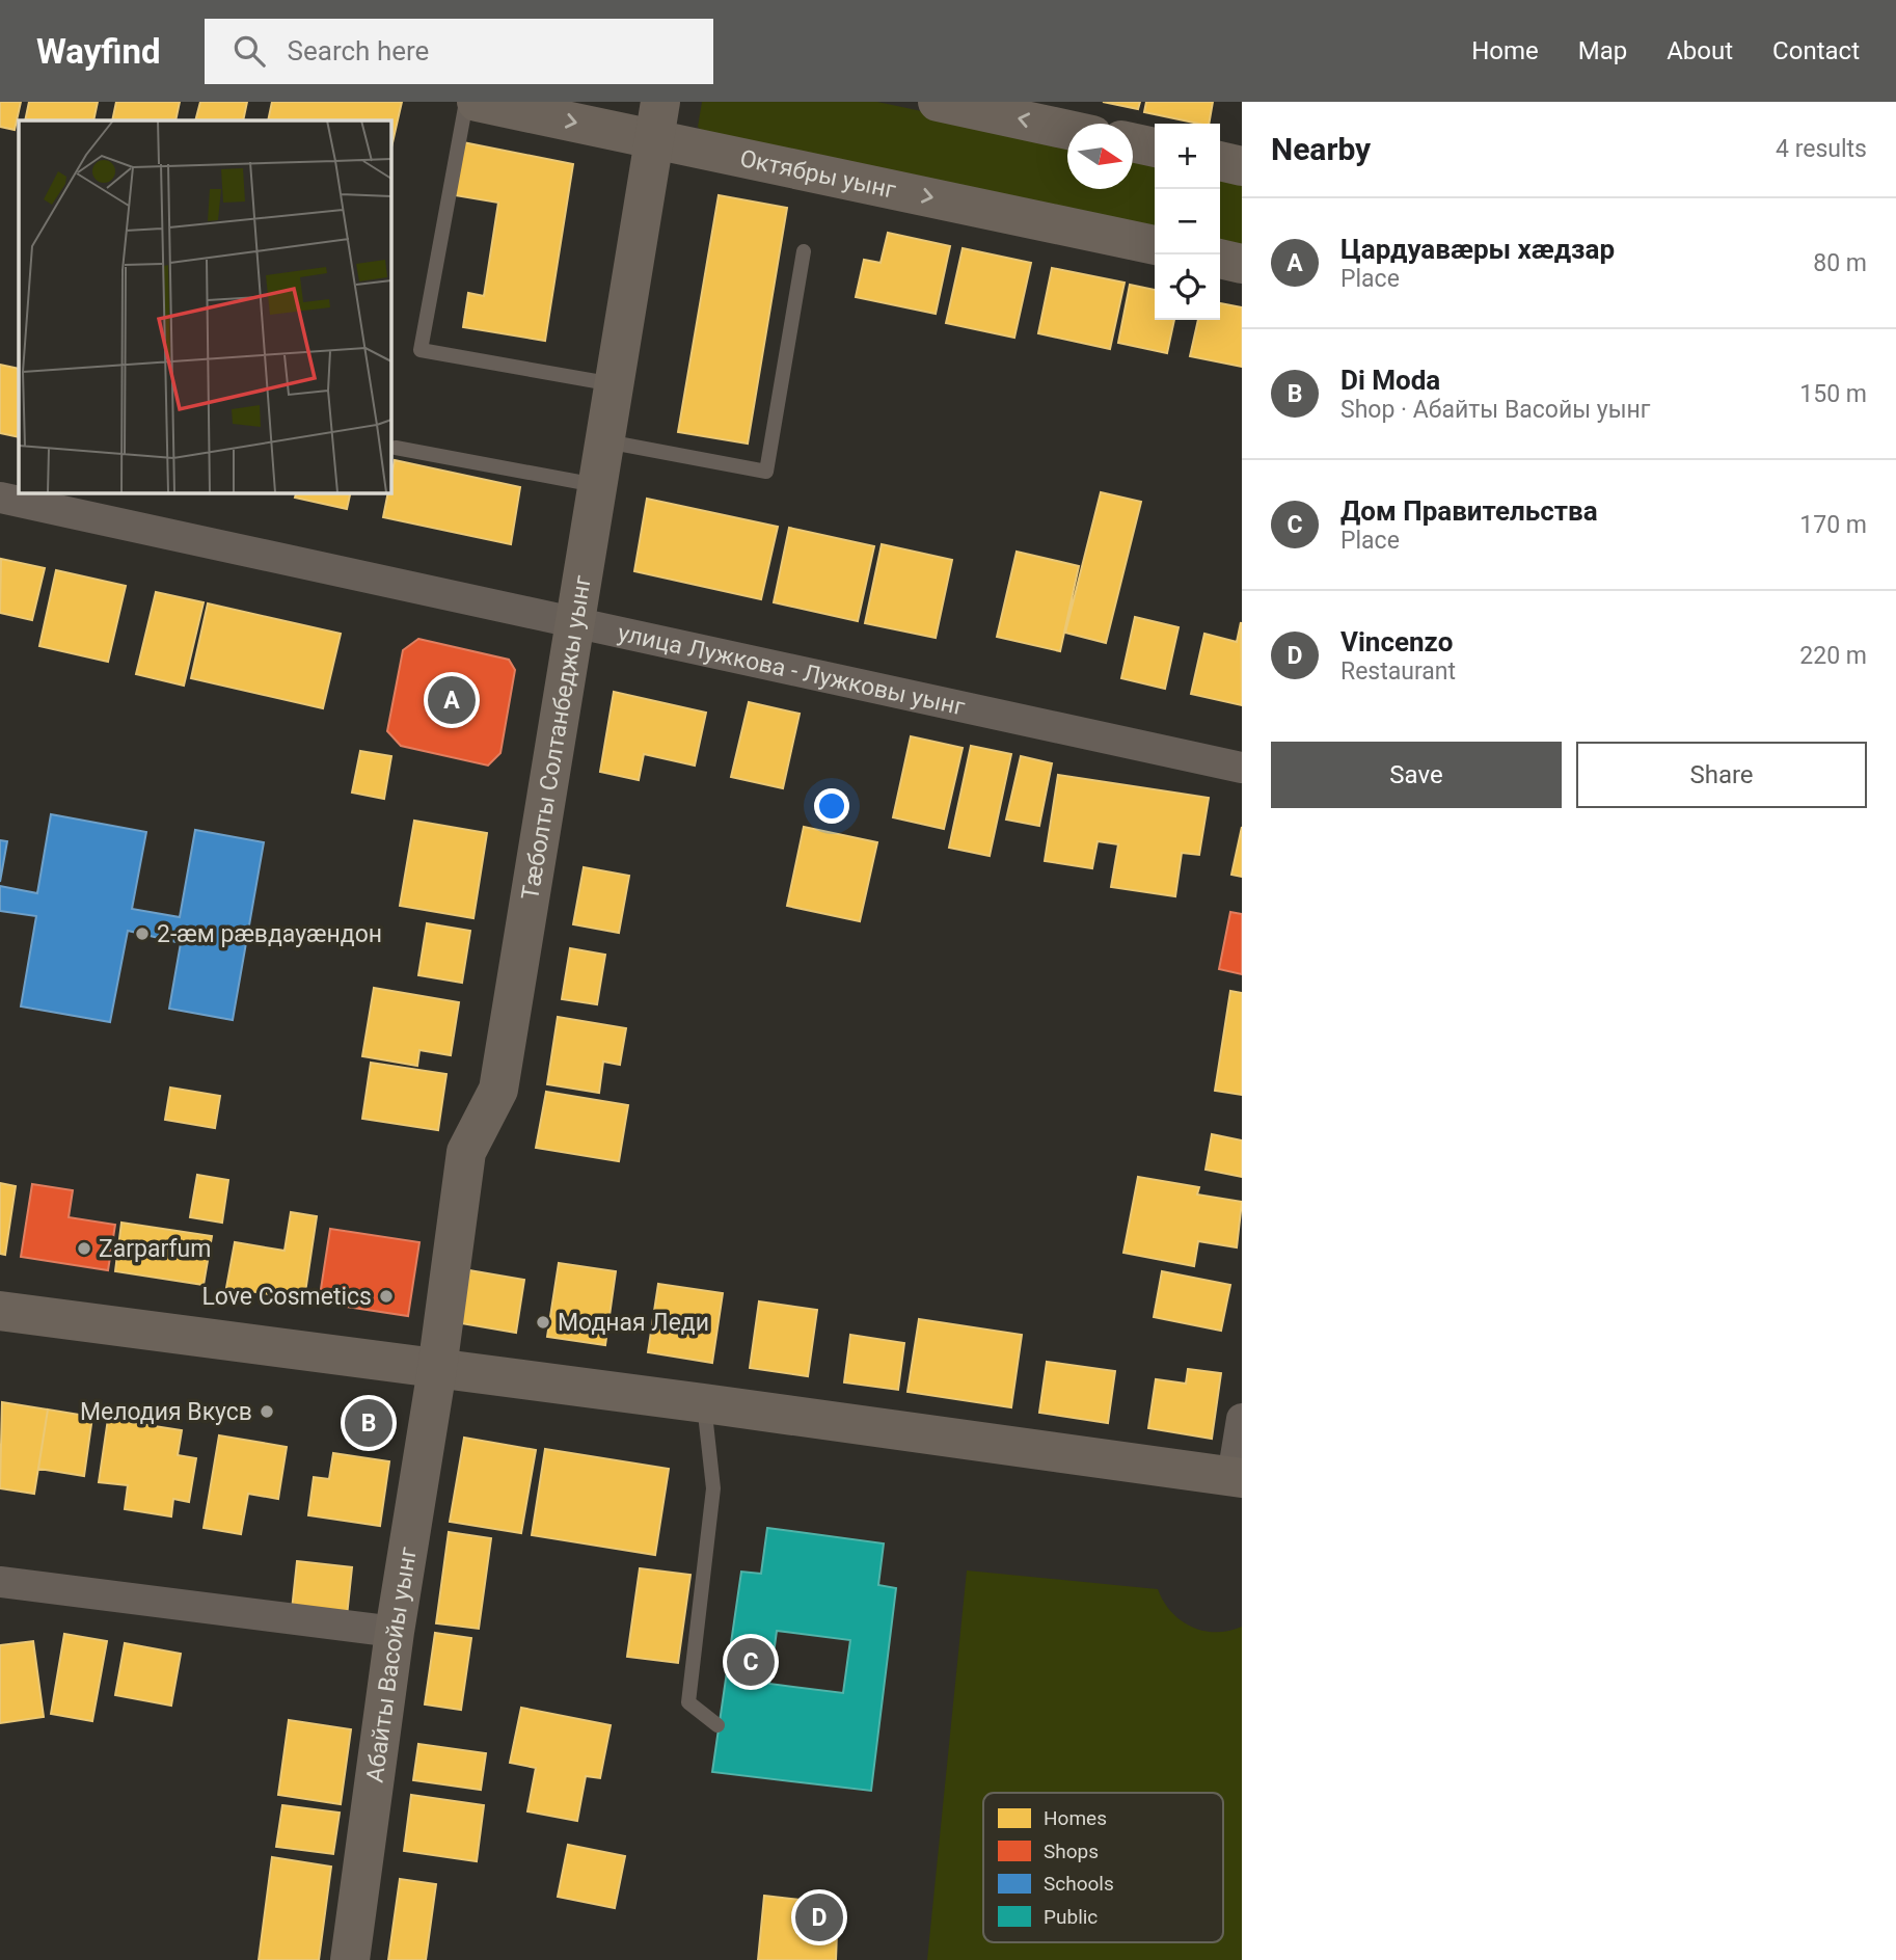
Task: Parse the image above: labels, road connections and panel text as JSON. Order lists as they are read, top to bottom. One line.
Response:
{"streets":{"street":["Октябры уынг","улица Лужкова - Лужковы уынг","Тæболты Солтанбеджы уынг","Абайты Васойы уынг"]},"crossings":[["Октябры уынг","Тæболты Солтанбеджы уынг"],["улица Лужкова - Лужковы уынг","Тæболты Солтанбеджы уынг"],["Тæболты Солтанбеджы уынг","Абайты Васойы уынг"]],"one_way":["Октябры уынг"],"places":["2-æм рӕвдауӕндон","Zarparfum","Love Cosmetics","Модная Леди","Мелодия Вкусв"],"legend":["Homes","Shops","Schools","Public"],"north":"right","page":{"header":"Wayfind","search":"Search here","nav":["Home","Map","About","Contact"],"heading":["Nearby","4 results"],"map_buttons":["+","−"],"list":[{"mark":"A","name":"Цардуавæры хæдзар","note":"Place","value":"80 m"},{"mark":"B","name":"Di Moda","note":"Shop · Абайты Васойы уынг","value":"150 m"},{"mark":"C","name":"Дом Правительства","note":"Place","value":"170 m"},{"mark":"D","name":"Vincenzo","note":"Restaurant","value":"220 m"}],"pins":["A","B","C","D"],"buttons":["Save","Share"]}}
